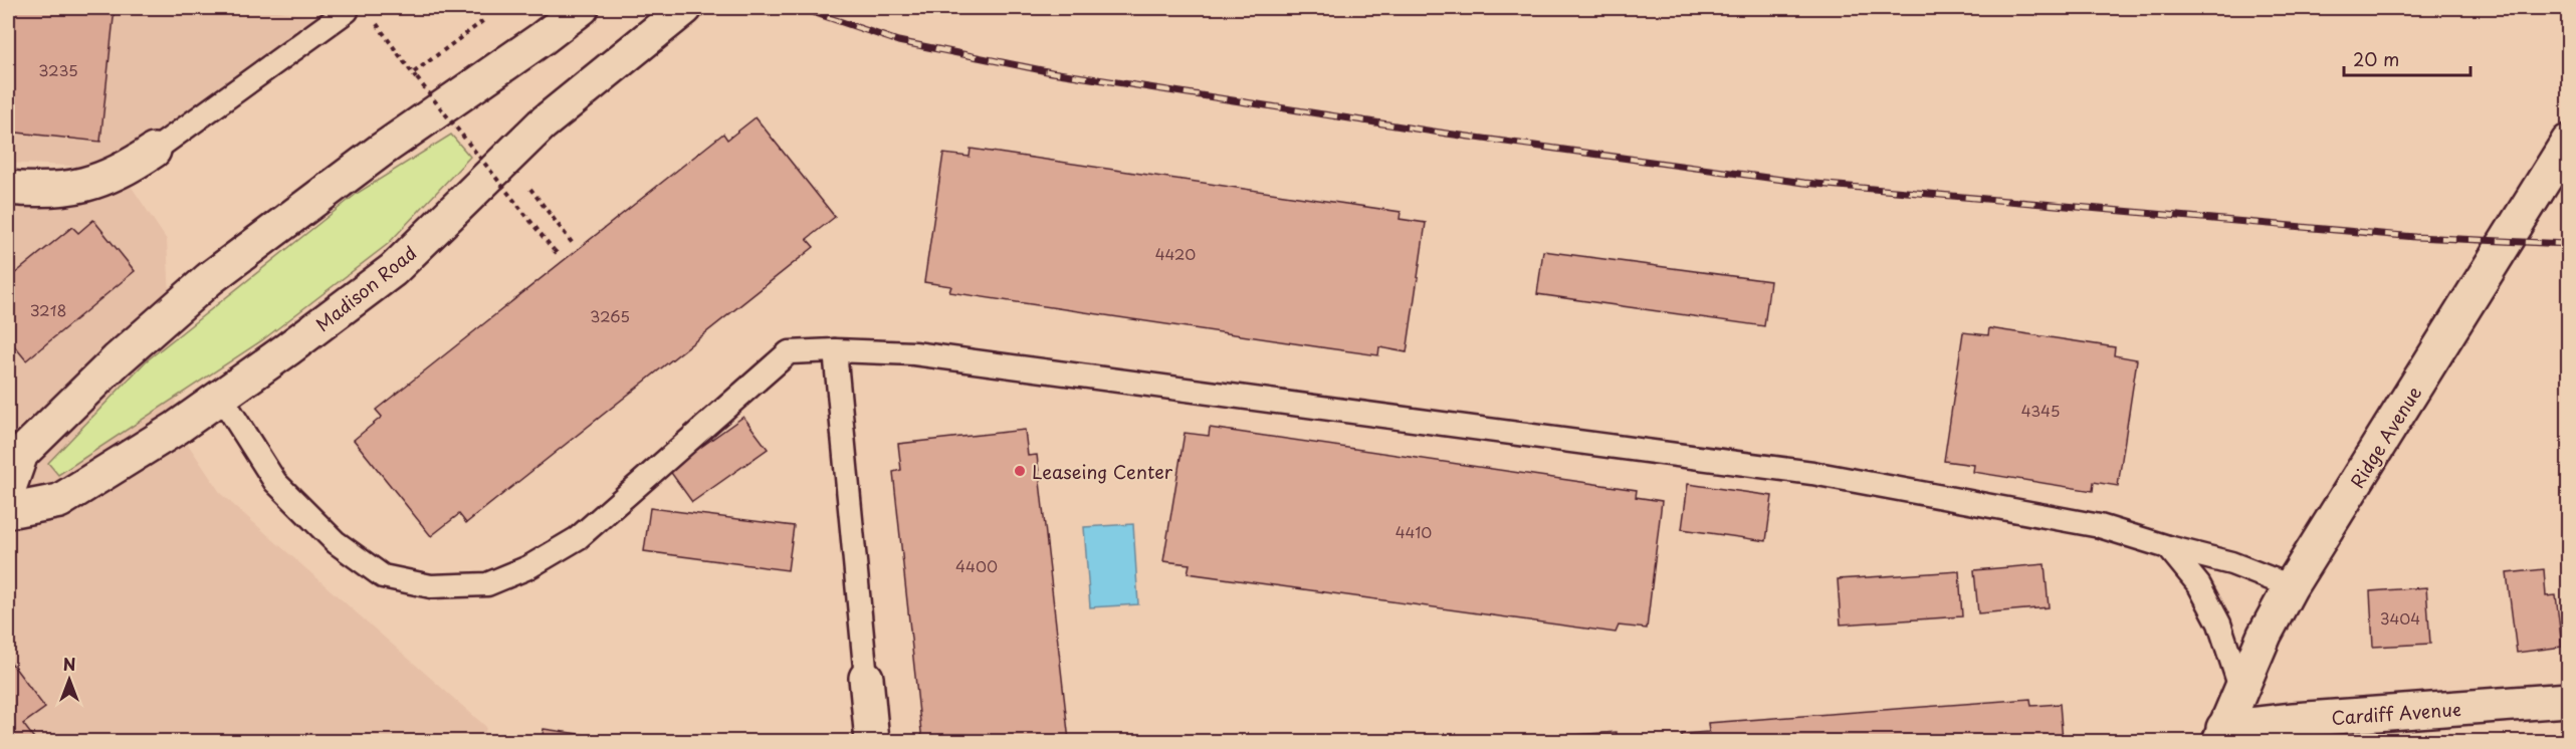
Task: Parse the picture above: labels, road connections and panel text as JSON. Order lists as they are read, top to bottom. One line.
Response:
{"streets":{"main road":["Madison Road","Ridge Avenue","Cardiff Avenue"]},"crossings":[["Ridge Avenue","Cardiff Avenue"]],"places":["Leaseing Center"],"house_numbers":["3235","4420","3218","3265","4345","4410","4400","3404"],"scale_bar":"20 m","north":"top"}
